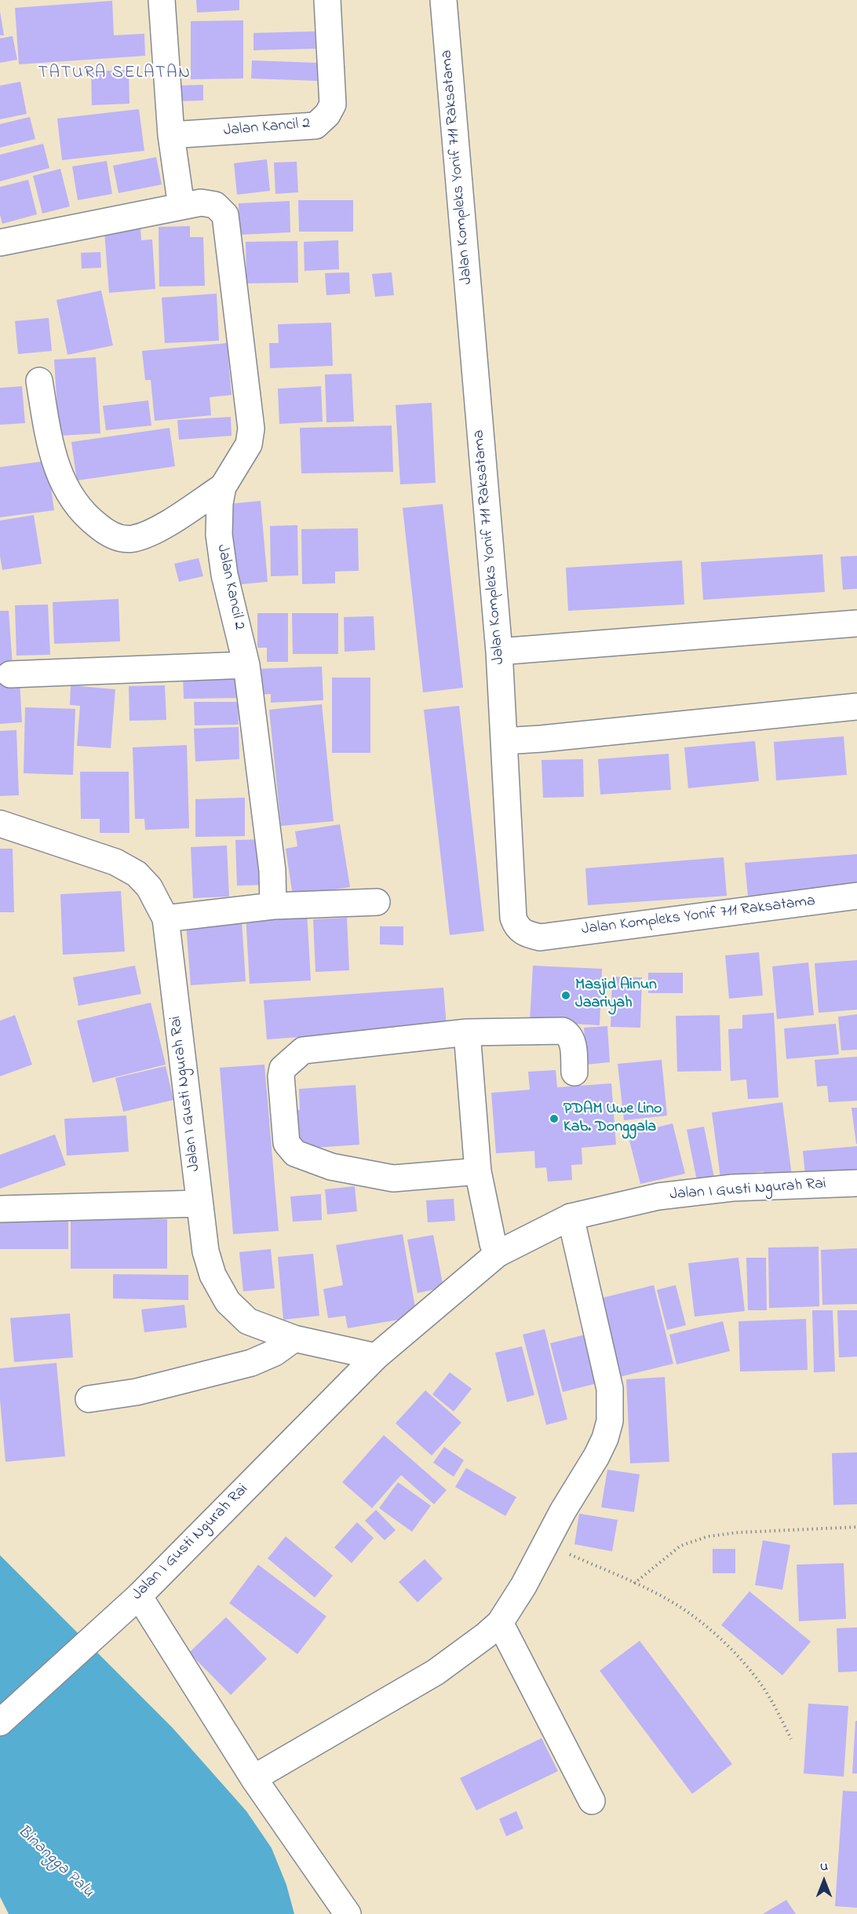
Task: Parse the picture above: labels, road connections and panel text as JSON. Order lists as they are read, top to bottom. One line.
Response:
{"streets":{"street":["Jalan Kancil 2","Jalan Kompleks Yonif 711 Raksatama","Jalan I Gusti Ngurah Rai"]},"districts":["TATURA SELATAN"],"water":["Binangga Palu"],"places":["Masjid Ainun Jaariyah","PDAM Uwe Lino Kab. Donggala"],"north":"top"}
